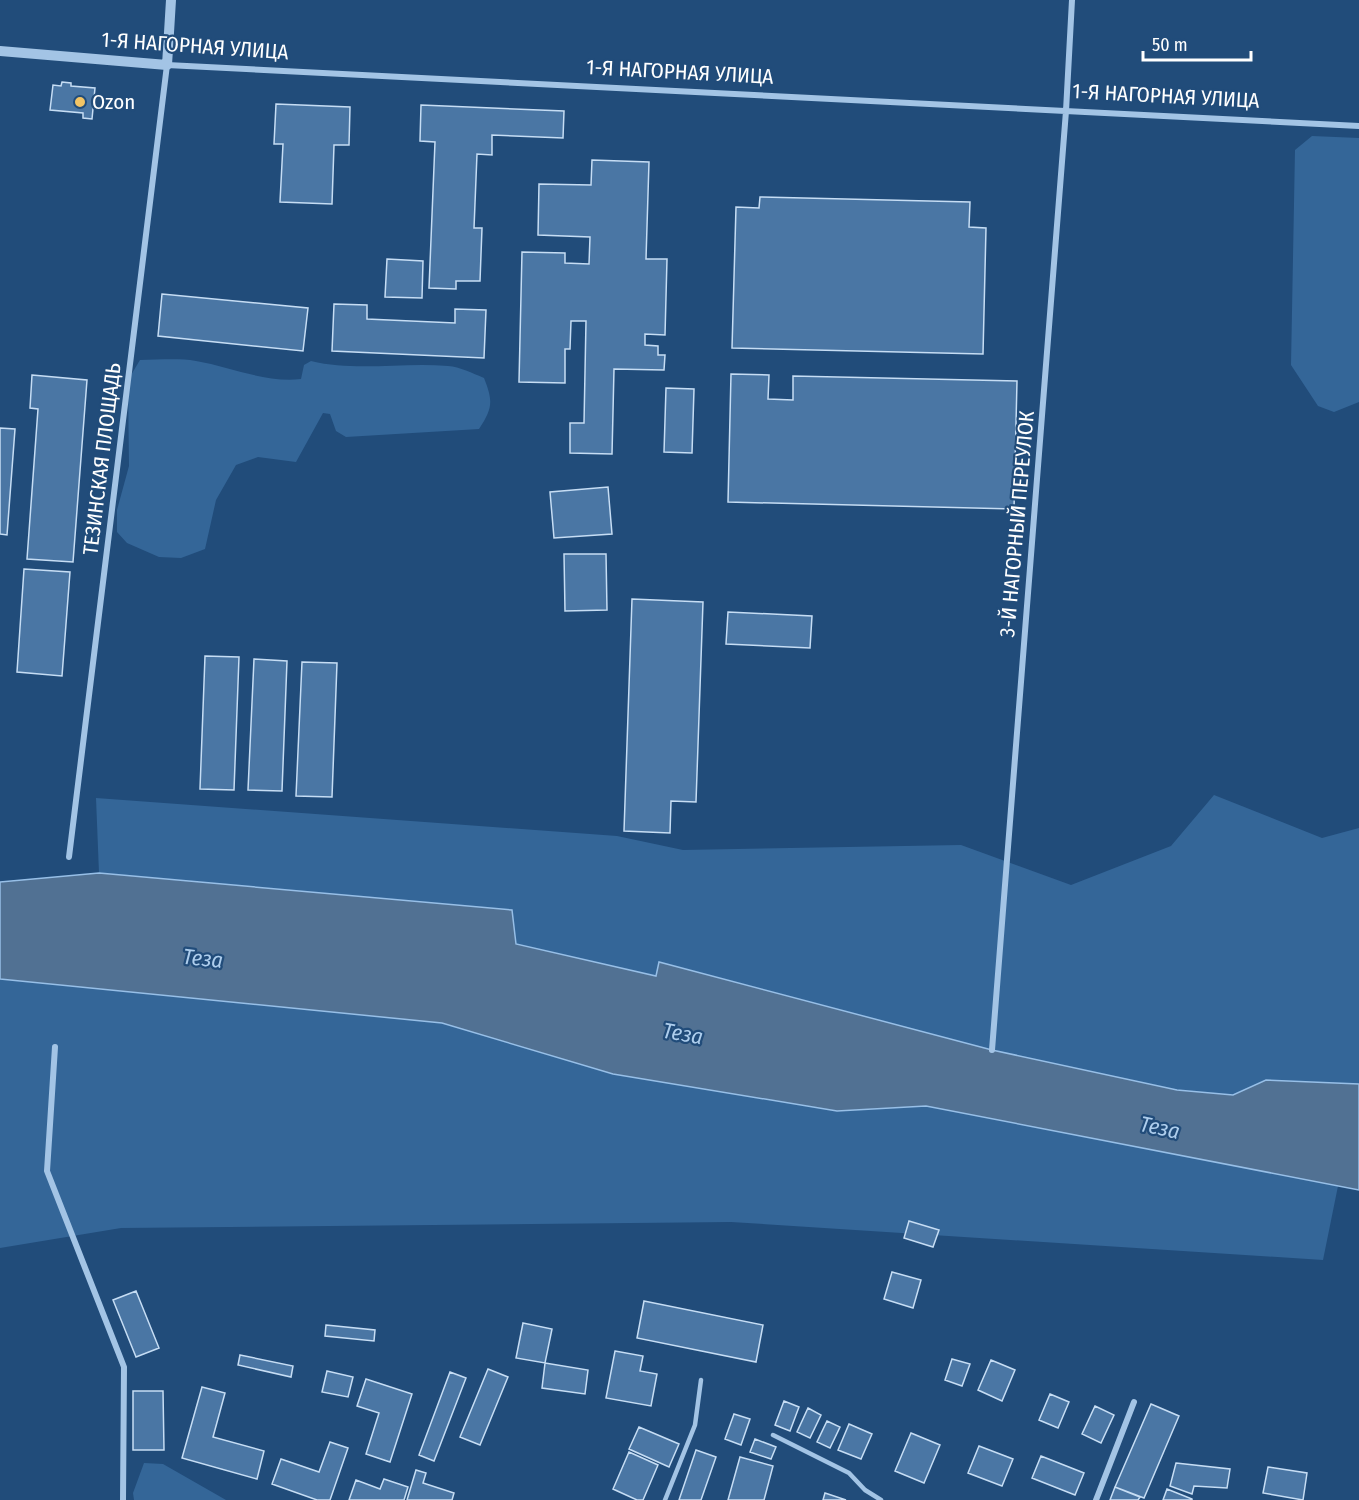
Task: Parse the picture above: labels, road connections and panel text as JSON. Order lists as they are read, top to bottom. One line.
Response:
{"streets":{"street":["1-Я НАГОРНАЯ УЛИЦА","ТЕЗИНСКАЯ ПЛОЩАДЬ","3-Й НАГОРНЫЙ ПЕРЕУЛОК"]},"crossings":[["1-Я НАГОРНАЯ УЛИЦА","ТЕЗИНСКАЯ ПЛОЩАДЬ"],["1-Я НАГОРНАЯ УЛИЦА","3-Й НАГОРНЫЙ ПЕРЕУЛОК"]],"water":["Теза"],"places":["Ozon"],"scale_bar":"50 m"}
